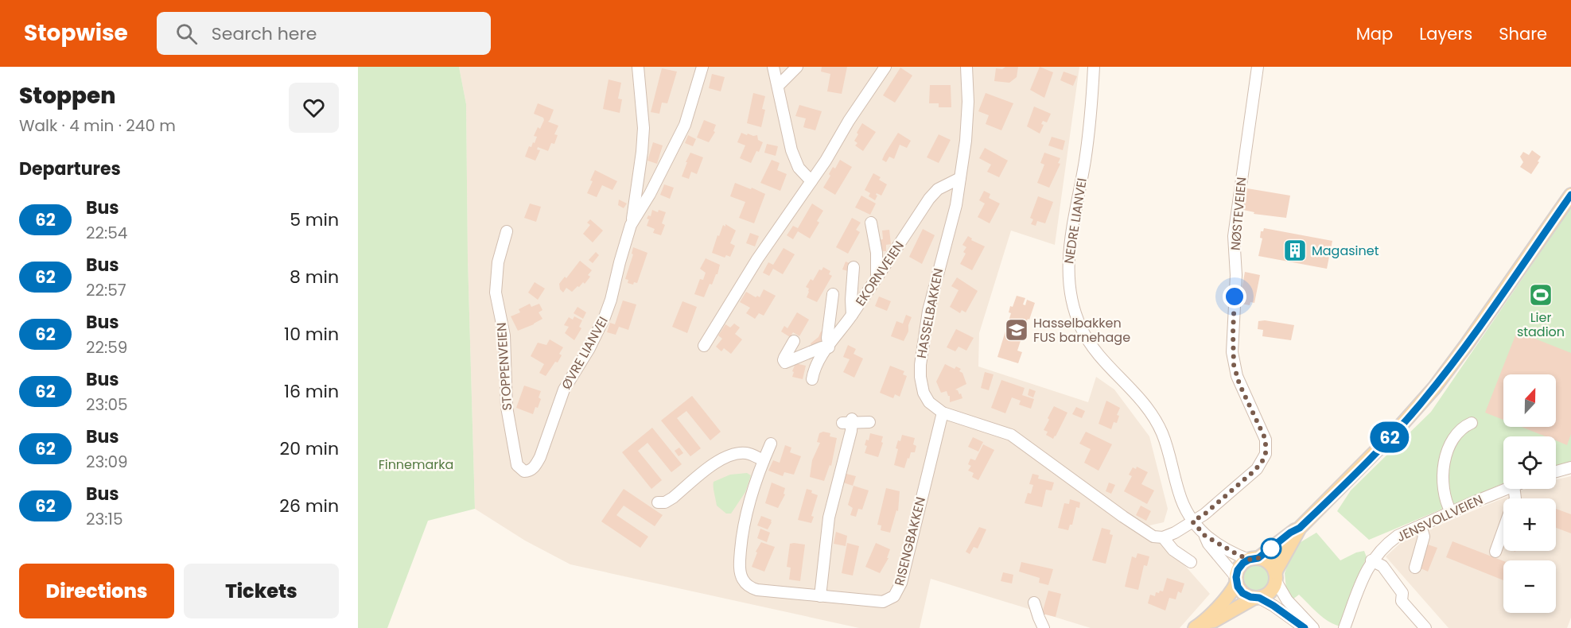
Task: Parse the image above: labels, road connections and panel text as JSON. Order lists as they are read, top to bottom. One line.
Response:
{"streets":{"street":["NØSTEVEIEN","NEDRE LIANVEI","EKORNVEIEN","HASSELBAKKEN","ØVRE LIANVEI","STOPPENVEIEN","JENSVOLLVEIEN","RISENGBAKKEN"]},"crossings":[["NØSTEVEIEN","NEDRE LIANVEI"],["EKORNVEIEN","HASSELBAKKEN"],["HASSELBAKKEN","RISENGBAKKEN"],["ØVRE LIANVEI","STOPPENVEIEN"]],"parks":["Finnemarka"],"places":{"building":["Magasinet"],"sports":["Lier stadion"],"school or university":["Hasselbakken FUS barnehage"]},"lines":["bus line 62"],"north":"top","page":{"header":"Stopwise","search":"Search here","nav":["Map","Layers","Share"],"heading":[["Stoppen","Walk · 4 min · 240 m"],"Departures"],"on_map":"62","list":[{"mark":"62","name":"Bus","note":"22:54","value":"5 min"},{"mark":"62","name":"Bus","note":"22:57","value":"8 min"},{"mark":"62","name":"Bus","note":"22:59","value":"10 min"},{"mark":"62","name":"Bus","note":"23:05","value":"16 min"},{"mark":"62","name":"Bus","note":"23:09","value":"20 min"},{"mark":"62","name":"Bus","note":"23:15","value":"26 min"}],"map_buttons":["+","−"],"buttons":["Directions","Tickets"]}}
